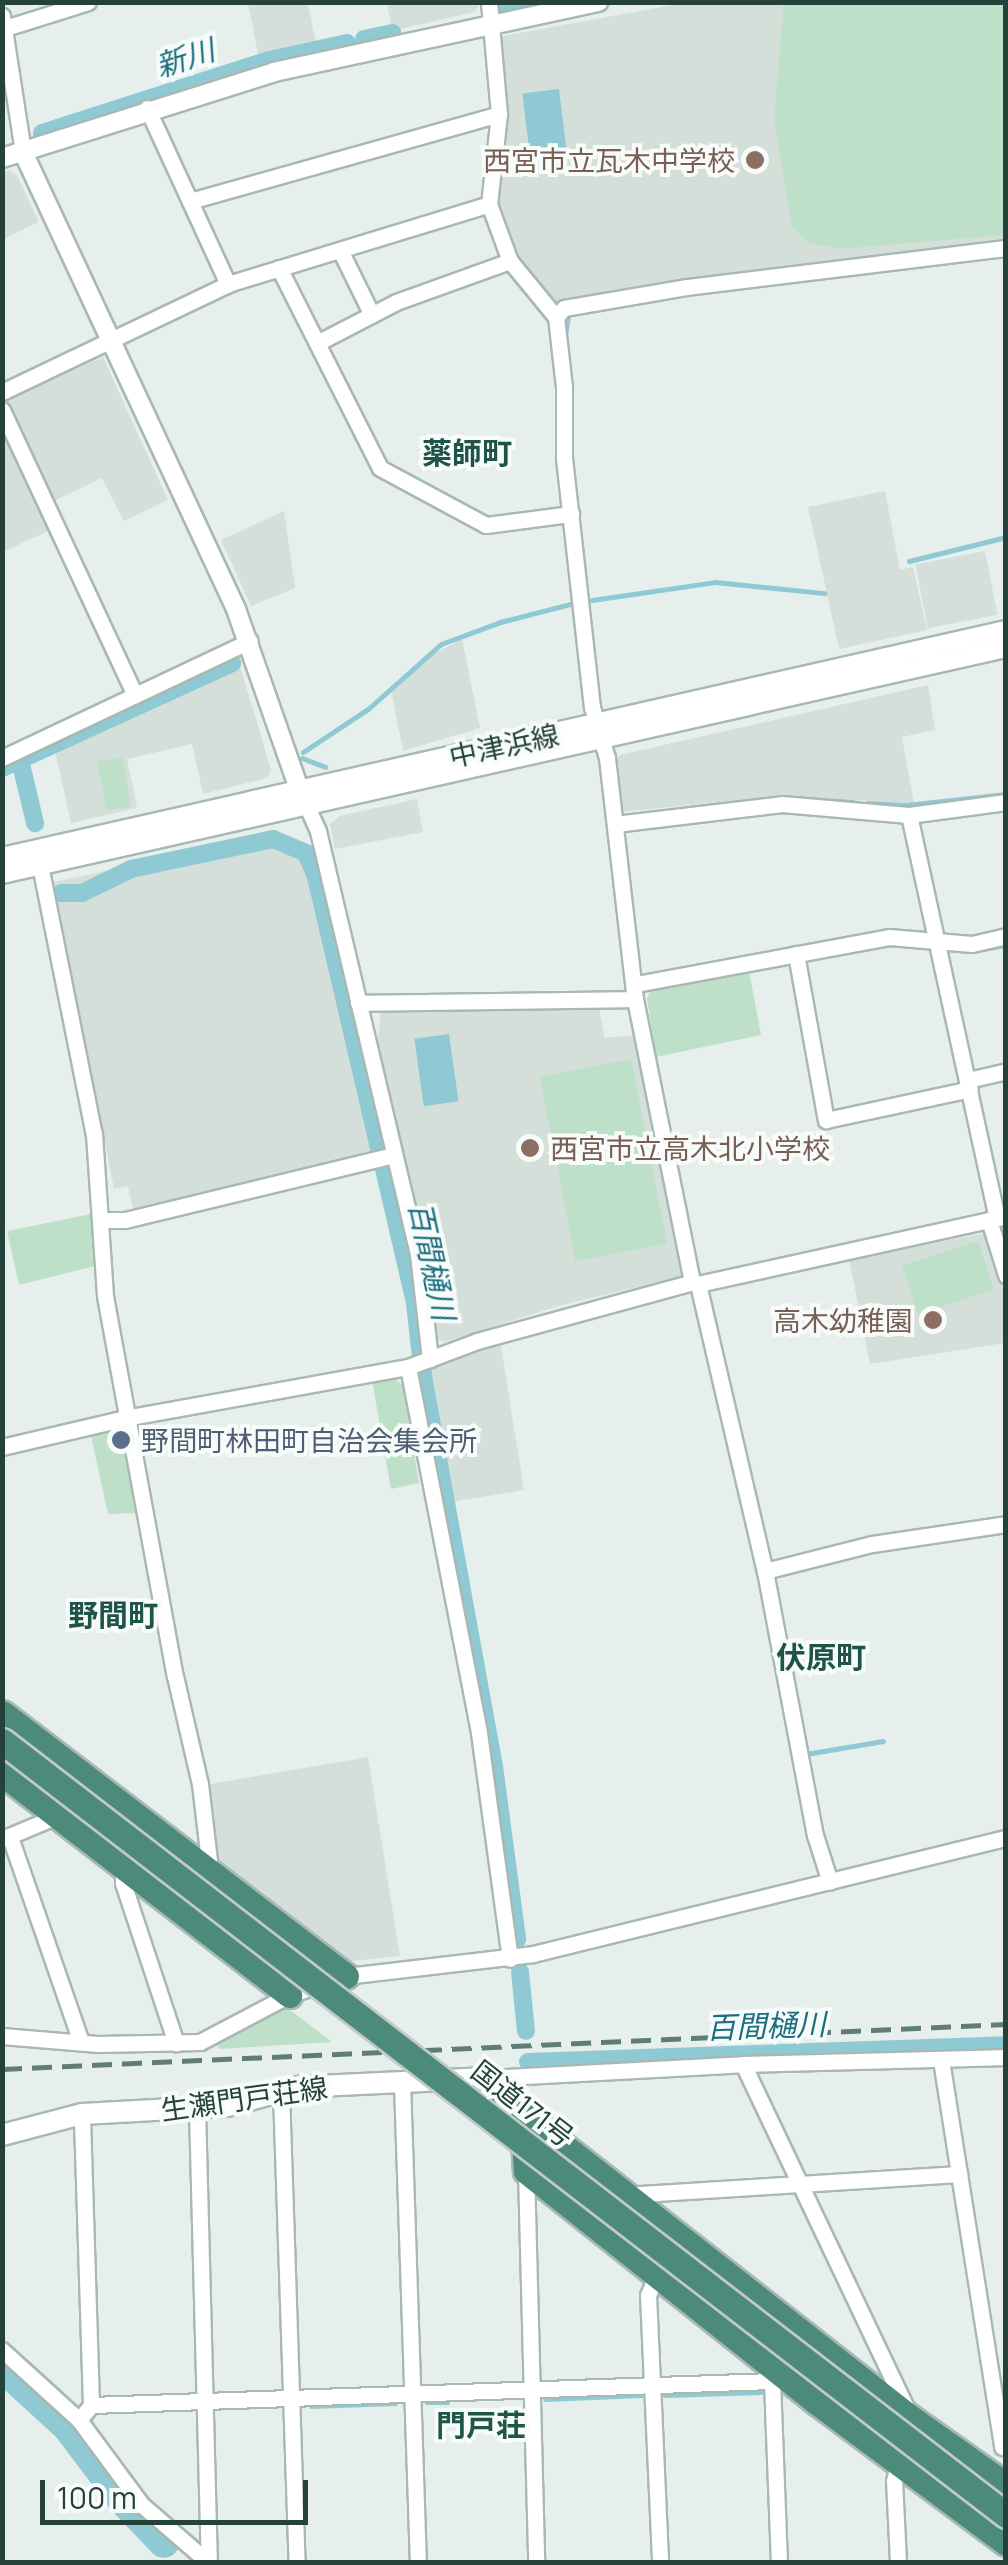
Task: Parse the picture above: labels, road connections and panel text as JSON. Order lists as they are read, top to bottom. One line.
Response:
{"streets":{"highway":["国道171号"],"main road":["生瀬門戸荘線"],"street":["中津浜線"]},"districts":["薬師町","野間町","伏原町","門戸荘"],"water":["新川","百間樋川"],"places":["西宮市立瓦木中学校","西宮市立高木北小学校","高木幼稚園","野間町林田町自治会集会所"],"scale_bar":"100 m"}
